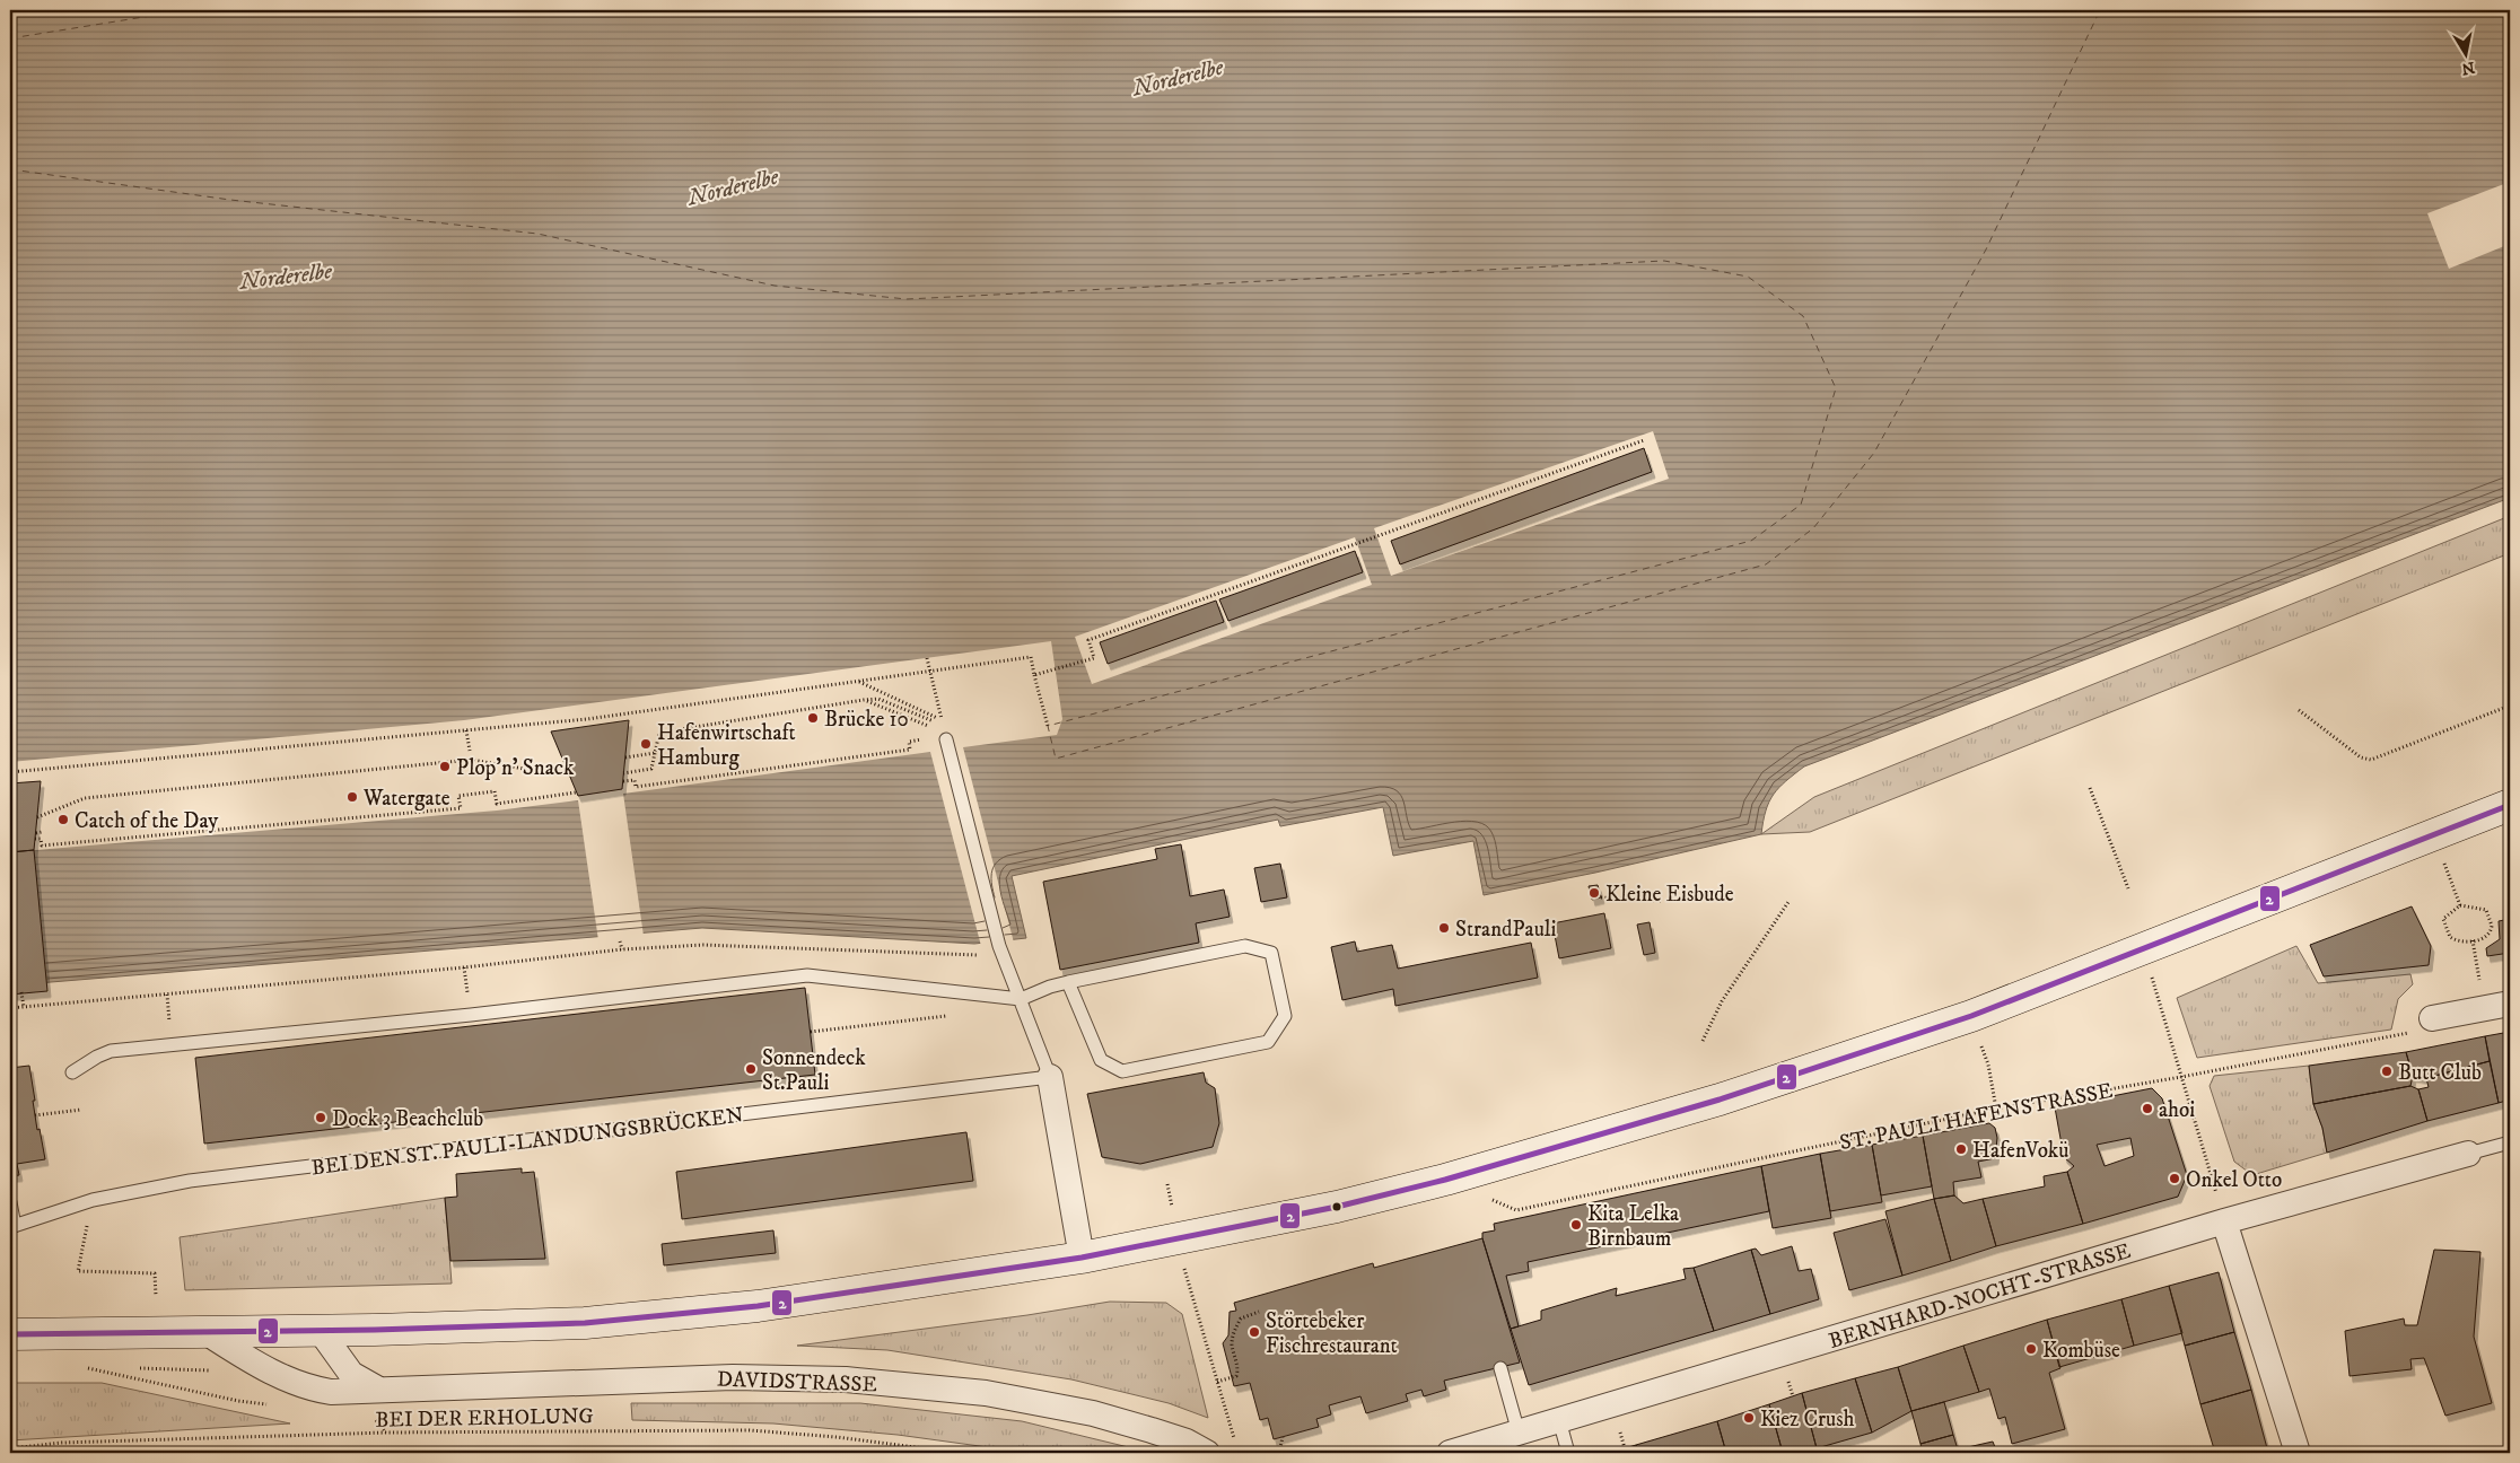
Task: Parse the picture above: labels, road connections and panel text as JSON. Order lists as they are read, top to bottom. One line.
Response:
{"streets":{"street":["BERNHARD-NOCHT-STRASSE","DAVIDSTRASSE"],"lane":["BEI DEN ST. PAULI-LANDUNGSBRÜCKEN"],"path":["ST. PAULI HAFENSTRASSE","BEI DER ERHOLUNG"]},"water":["Norderelbe"],"places":["Brücke 10","Hafenwirtschaft Hamburg","Plop'n' Snack","Watergate","Catch of the Day","Kleine Eisbude","StrandPauli","Sonnendeck St.Pauli","Butt Club","ahoi","Dock 3 Beachclub","HafenVokü","Onkel Otto","Kita Lelka Birnbaum","Störtebeker Fischrestaurant","Kombüse","Kiez Crush"],"lines":["transit line 2"],"north":"bottom"}
